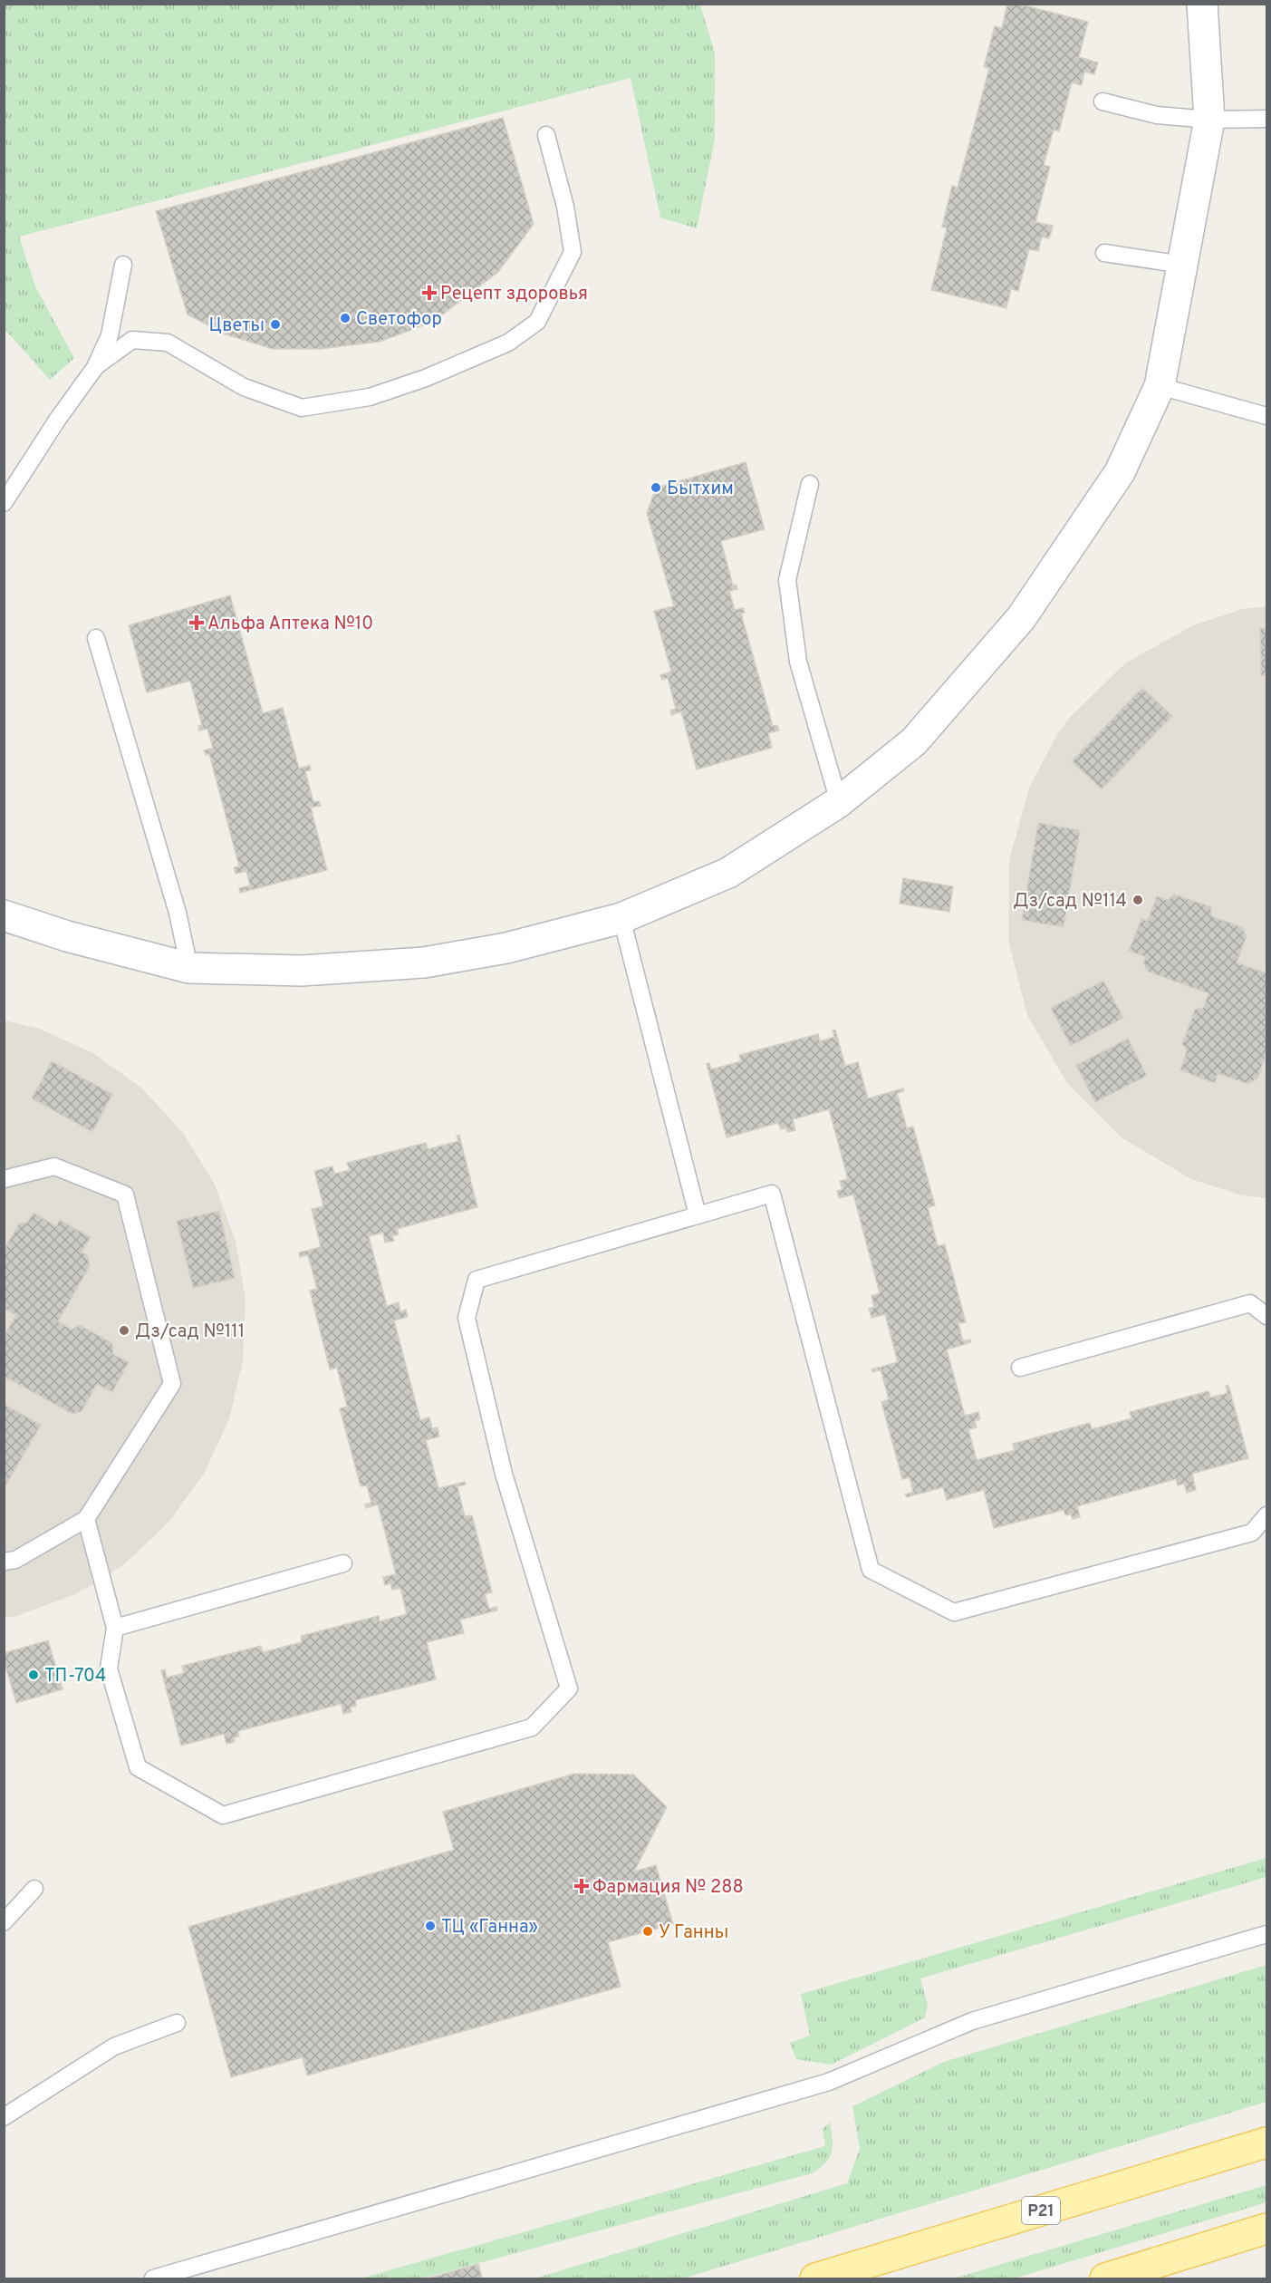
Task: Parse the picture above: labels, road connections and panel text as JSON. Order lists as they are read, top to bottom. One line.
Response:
{"streets":{"main road":["Р21"]},"places":{"health":["Рецепт здоровья","Альфа Аптека №10","Фармация № 288"],"other":["Светофор","Цветы","Бытхим","Дз/сад №114","Дз/сад №111","ТП-704","ТЦ «Ганна»","У Ганны"]}}
